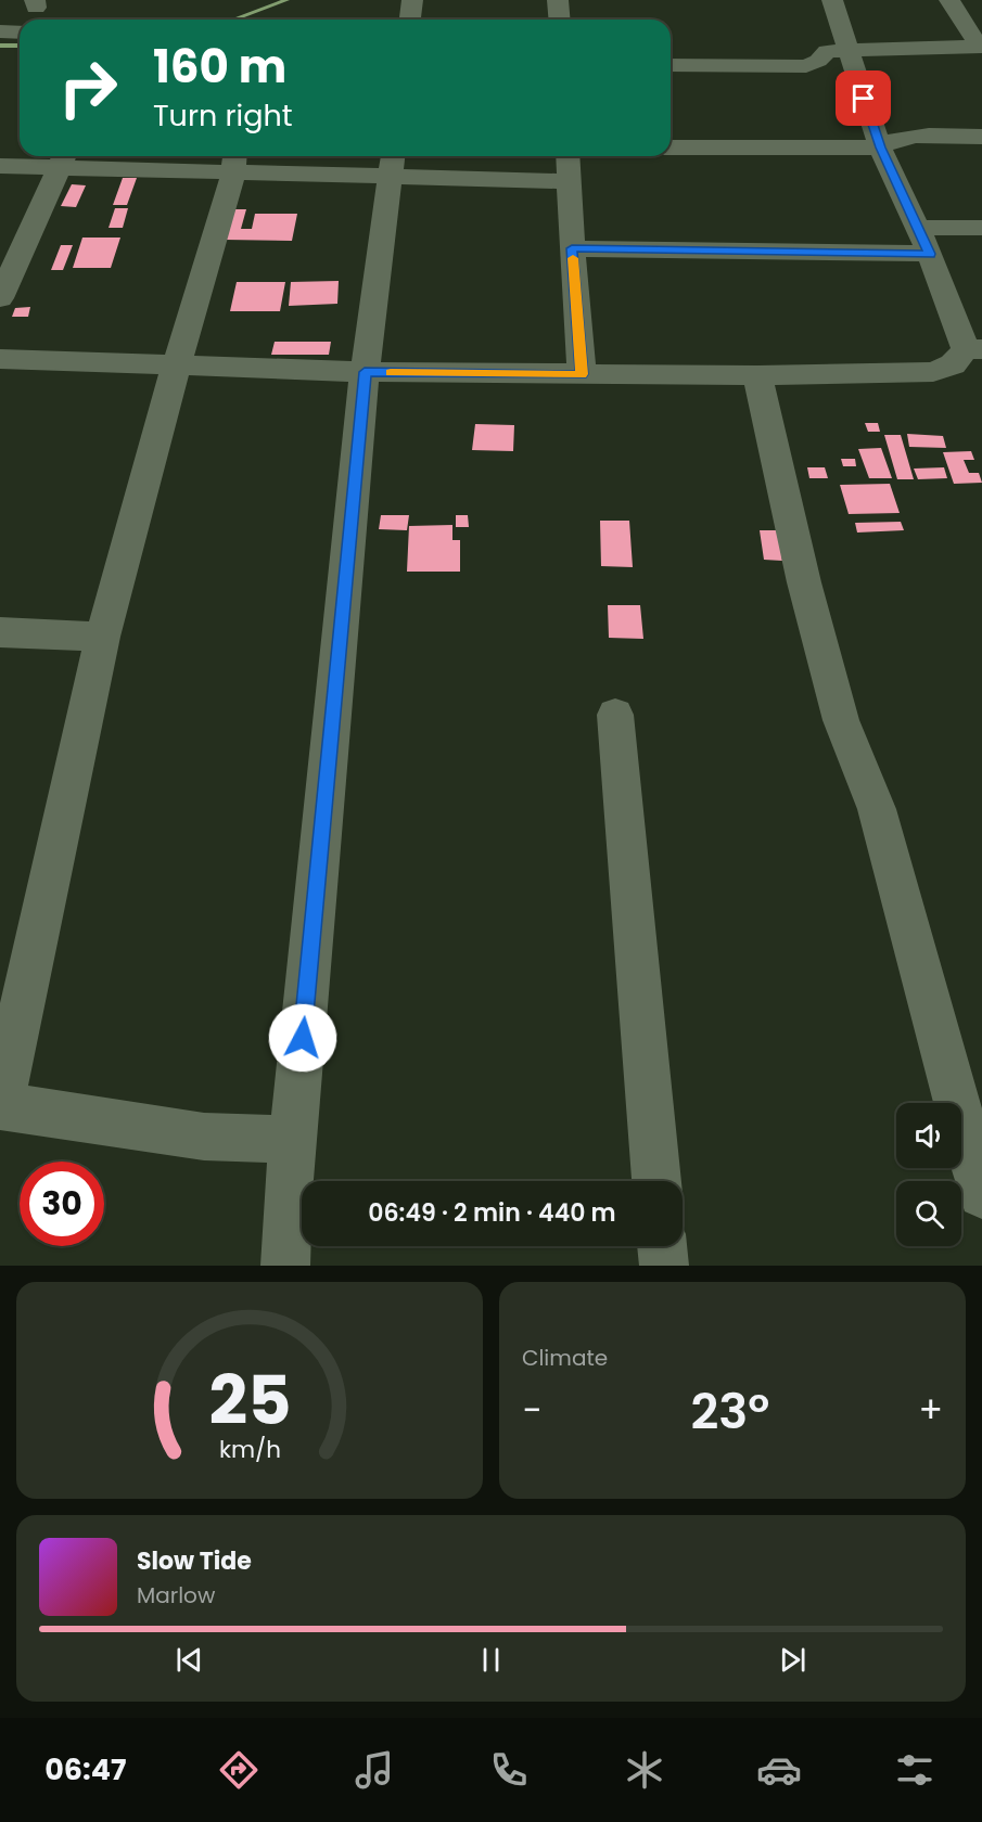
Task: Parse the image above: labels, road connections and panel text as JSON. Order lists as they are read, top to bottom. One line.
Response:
{"page":{"turn":["160 m","Turn right"],"limit":"30","trip":"06:49 · 2 min · 440 m","tile":"Climate","heat":["−","23°","+"],"song":["Slow Tide","Marlow"],"tabs":"06:47","gauge":["25","km/h"]}}
